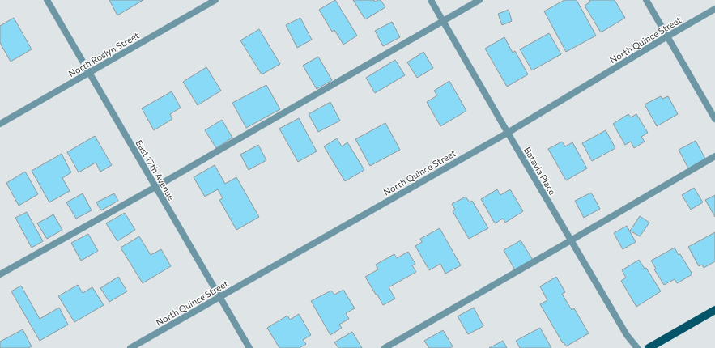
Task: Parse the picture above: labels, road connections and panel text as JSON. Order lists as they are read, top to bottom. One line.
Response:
{"streets":{"street":["North Quince Street","North Roslyn Street","East 17th Avenue","Batavia Place"]},"crossings":[["North Quince Street","East 17th Avenue"],["North Quince Street","Batavia Place"],["North Roslyn Street","East 17th Avenue"]]}
